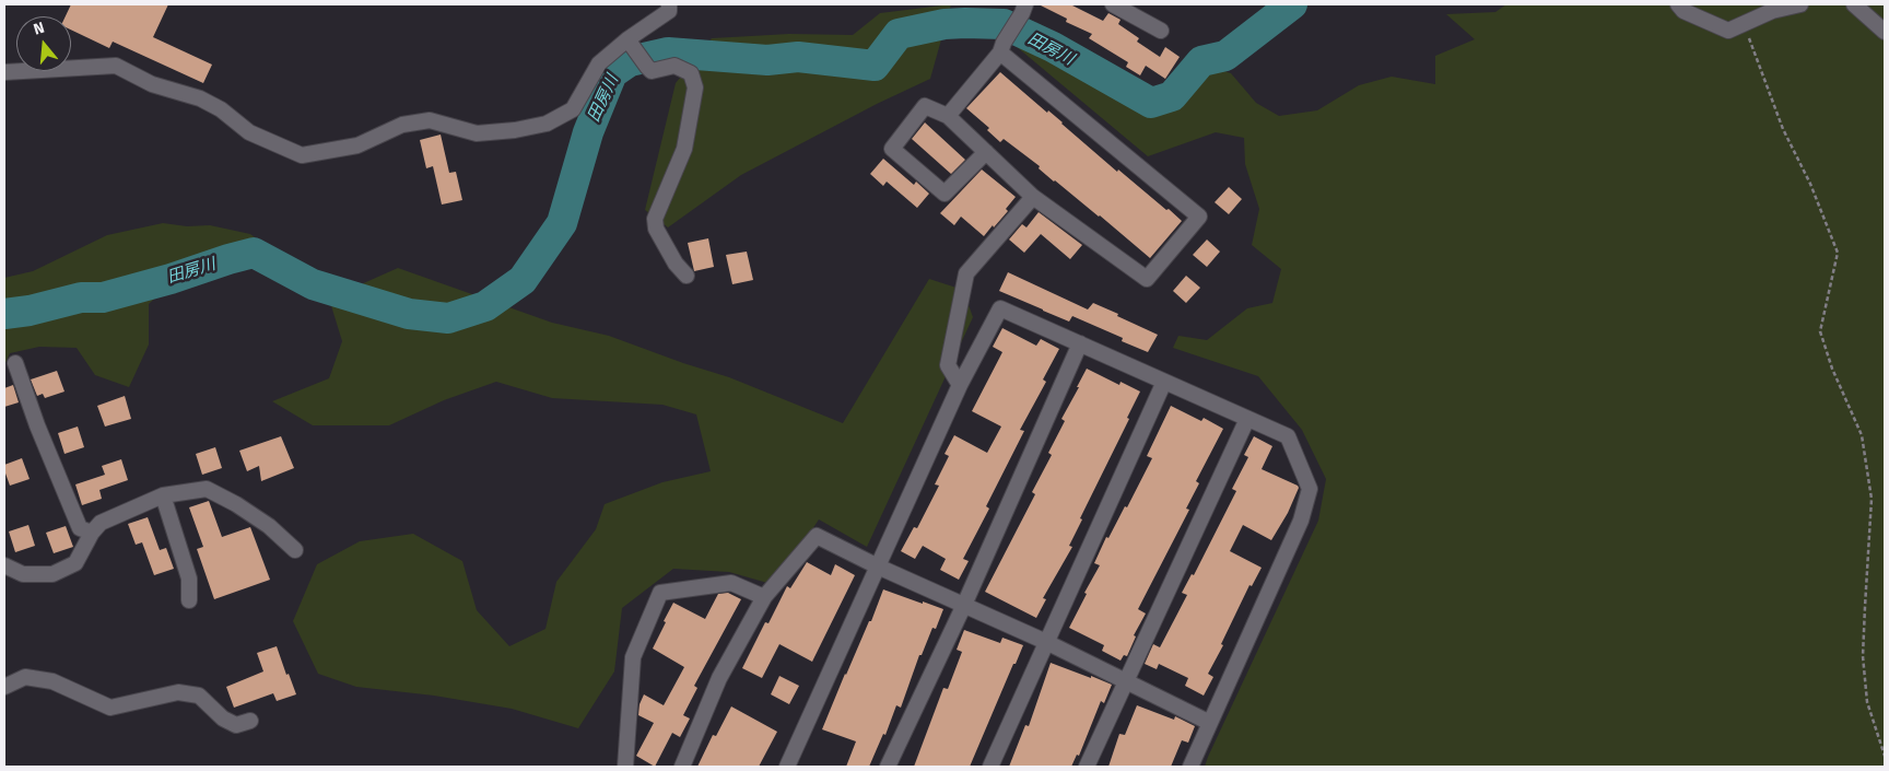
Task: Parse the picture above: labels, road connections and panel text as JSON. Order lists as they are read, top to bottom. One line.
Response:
{"water":["田房川"],"north":"top"}
